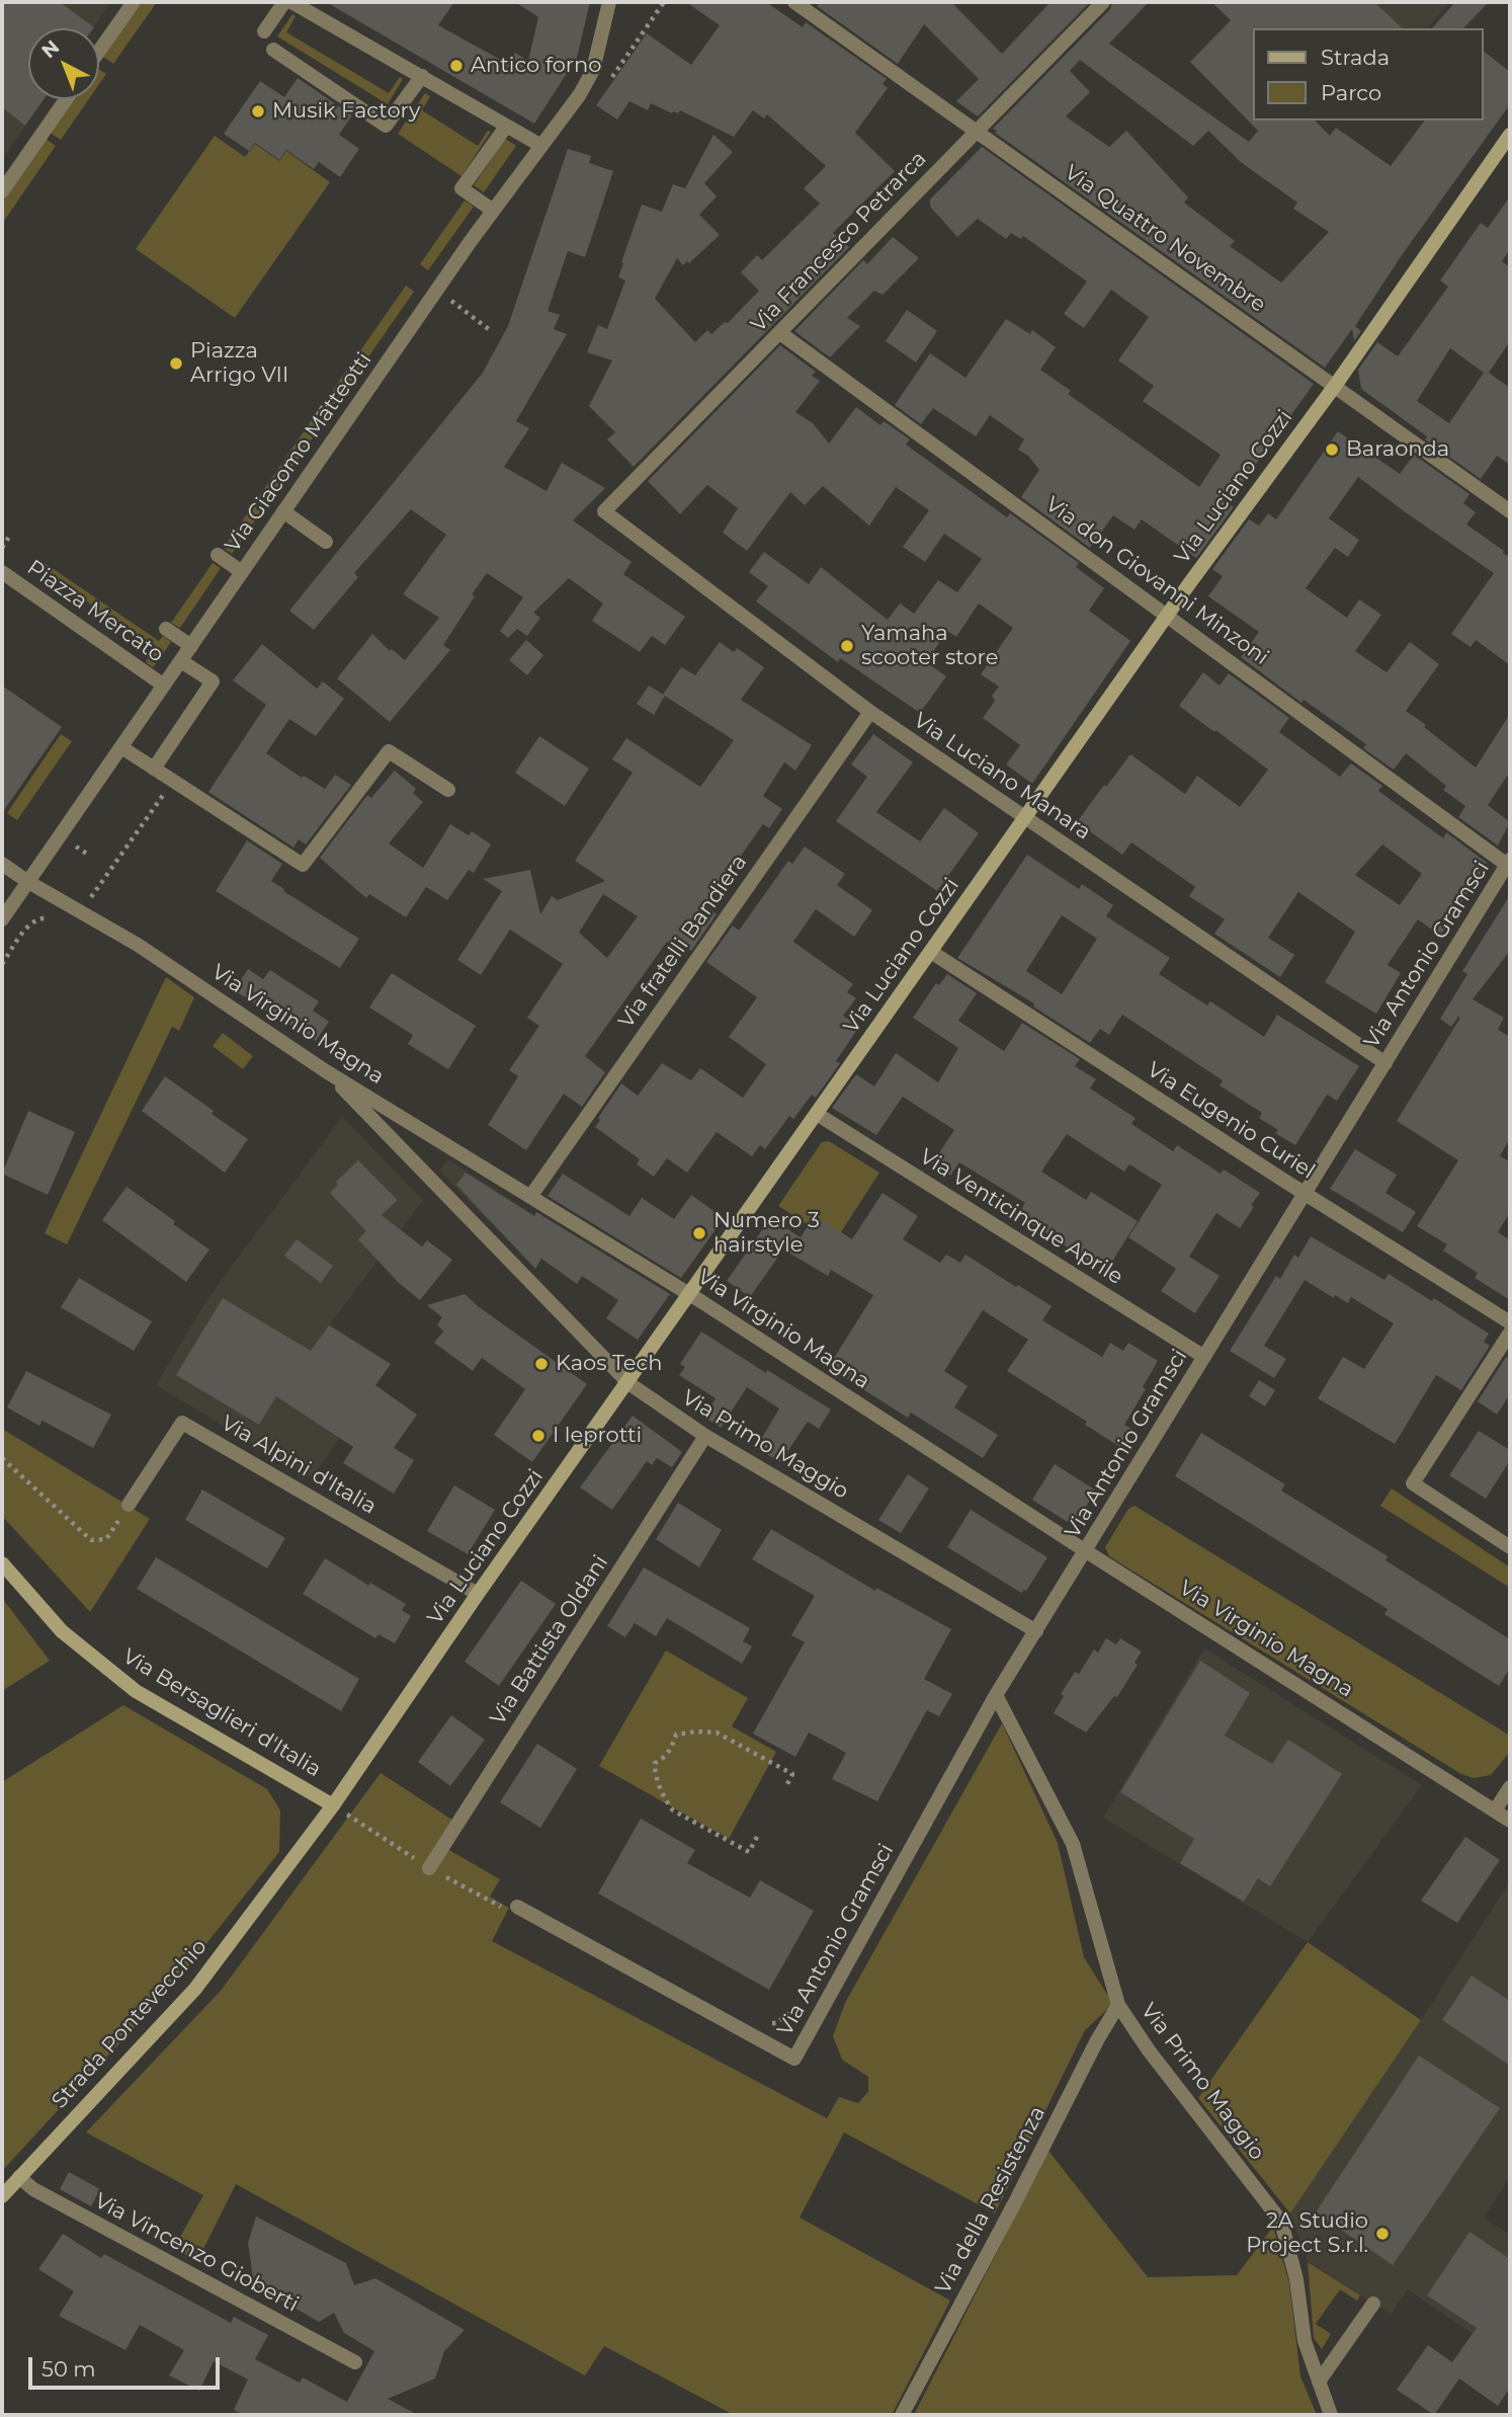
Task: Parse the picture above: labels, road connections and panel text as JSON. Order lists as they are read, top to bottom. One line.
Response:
{"streets":{"street":["Via Quattro Novembre","Via Francesco Petrarca","Via Giacomo Matteotti","Via Luciano Cozzi","Via don Giovanni Minzoni","Piazza Mercato","Via Luciano Manara","Via fratelli Bandiera","Via Antonio Gramsci","Via Virginio Magna","Via Eugenio Curiel","Via Venticinque Aprile","Via Primo Maggio","Via Alpini d'Italia","Via Battista Oldani","Via Bersaglieri d'Italia","Strada Pontevecchio","Via della Resistenza","Via Vincenzo Gioberti"]},"crossings":[["Via Quattro Novembre","Via Francesco Petrarca"],["Via Quattro Novembre","Via Luciano Cozzi"],["Via Francesco Petrarca","Via don Giovanni Minzoni"],["Via Francesco Petrarca","Via Luciano Manara"],["Via Giacomo Matteotti","Piazza Mercato"],["Via Giacomo Matteotti","Via Virginio Magna"],["Via Luciano Cozzi","Via don Giovanni Minzoni"],["Via Luciano Cozzi","Via Luciano Manara"],["Via Luciano Cozzi","Via Virginio Magna"],["Via Luciano Cozzi","Via Eugenio Curiel"],["Via Luciano Cozzi","Via Venticinque Aprile"],["Via Luciano Cozzi","Via Primo Maggio"],["Via Luciano Cozzi","Via Alpini d'Italia"],["Via Luciano Cozzi","Via Bersaglieri d'Italia"],["Via Luciano Cozzi","Strada Pontevecchio"],["Via don Giovanni Minzoni","Via Antonio Gramsci"],["Via Luciano Manara","Via fratelli Bandiera"],["Via Luciano Manara","Via Antonio Gramsci"],["Via fratelli Bandiera","Via Virginio Magna"],["Via Antonio Gramsci","Via Virginio Magna"],["Via Antonio Gramsci","Via Eugenio Curiel"],["Via Antonio Gramsci","Via Venticinque Aprile"],["Via Antonio Gramsci","Via Primo Maggio"],["Via Virginio Magna","Via Primo Maggio"],["Via Primo Maggio","Via Battista Oldani"],["Via Primo Maggio","Via della Resistenza"],["Via Bersaglieri d'Italia","Strada Pontevecchio"],["Strada Pontevecchio","Via Vincenzo Gioberti"]],"places":["Antico forno","Musik Factory","Piazza Arrigo VII","Baraonda","Yamaha scooter store","Numero 3 hairstyle","Kaos Tech","I leprotti","2A Studio Project S.r.l."],"legend":["Strada","Parco"],"scale_bar":"50 m","north":"top left"}
